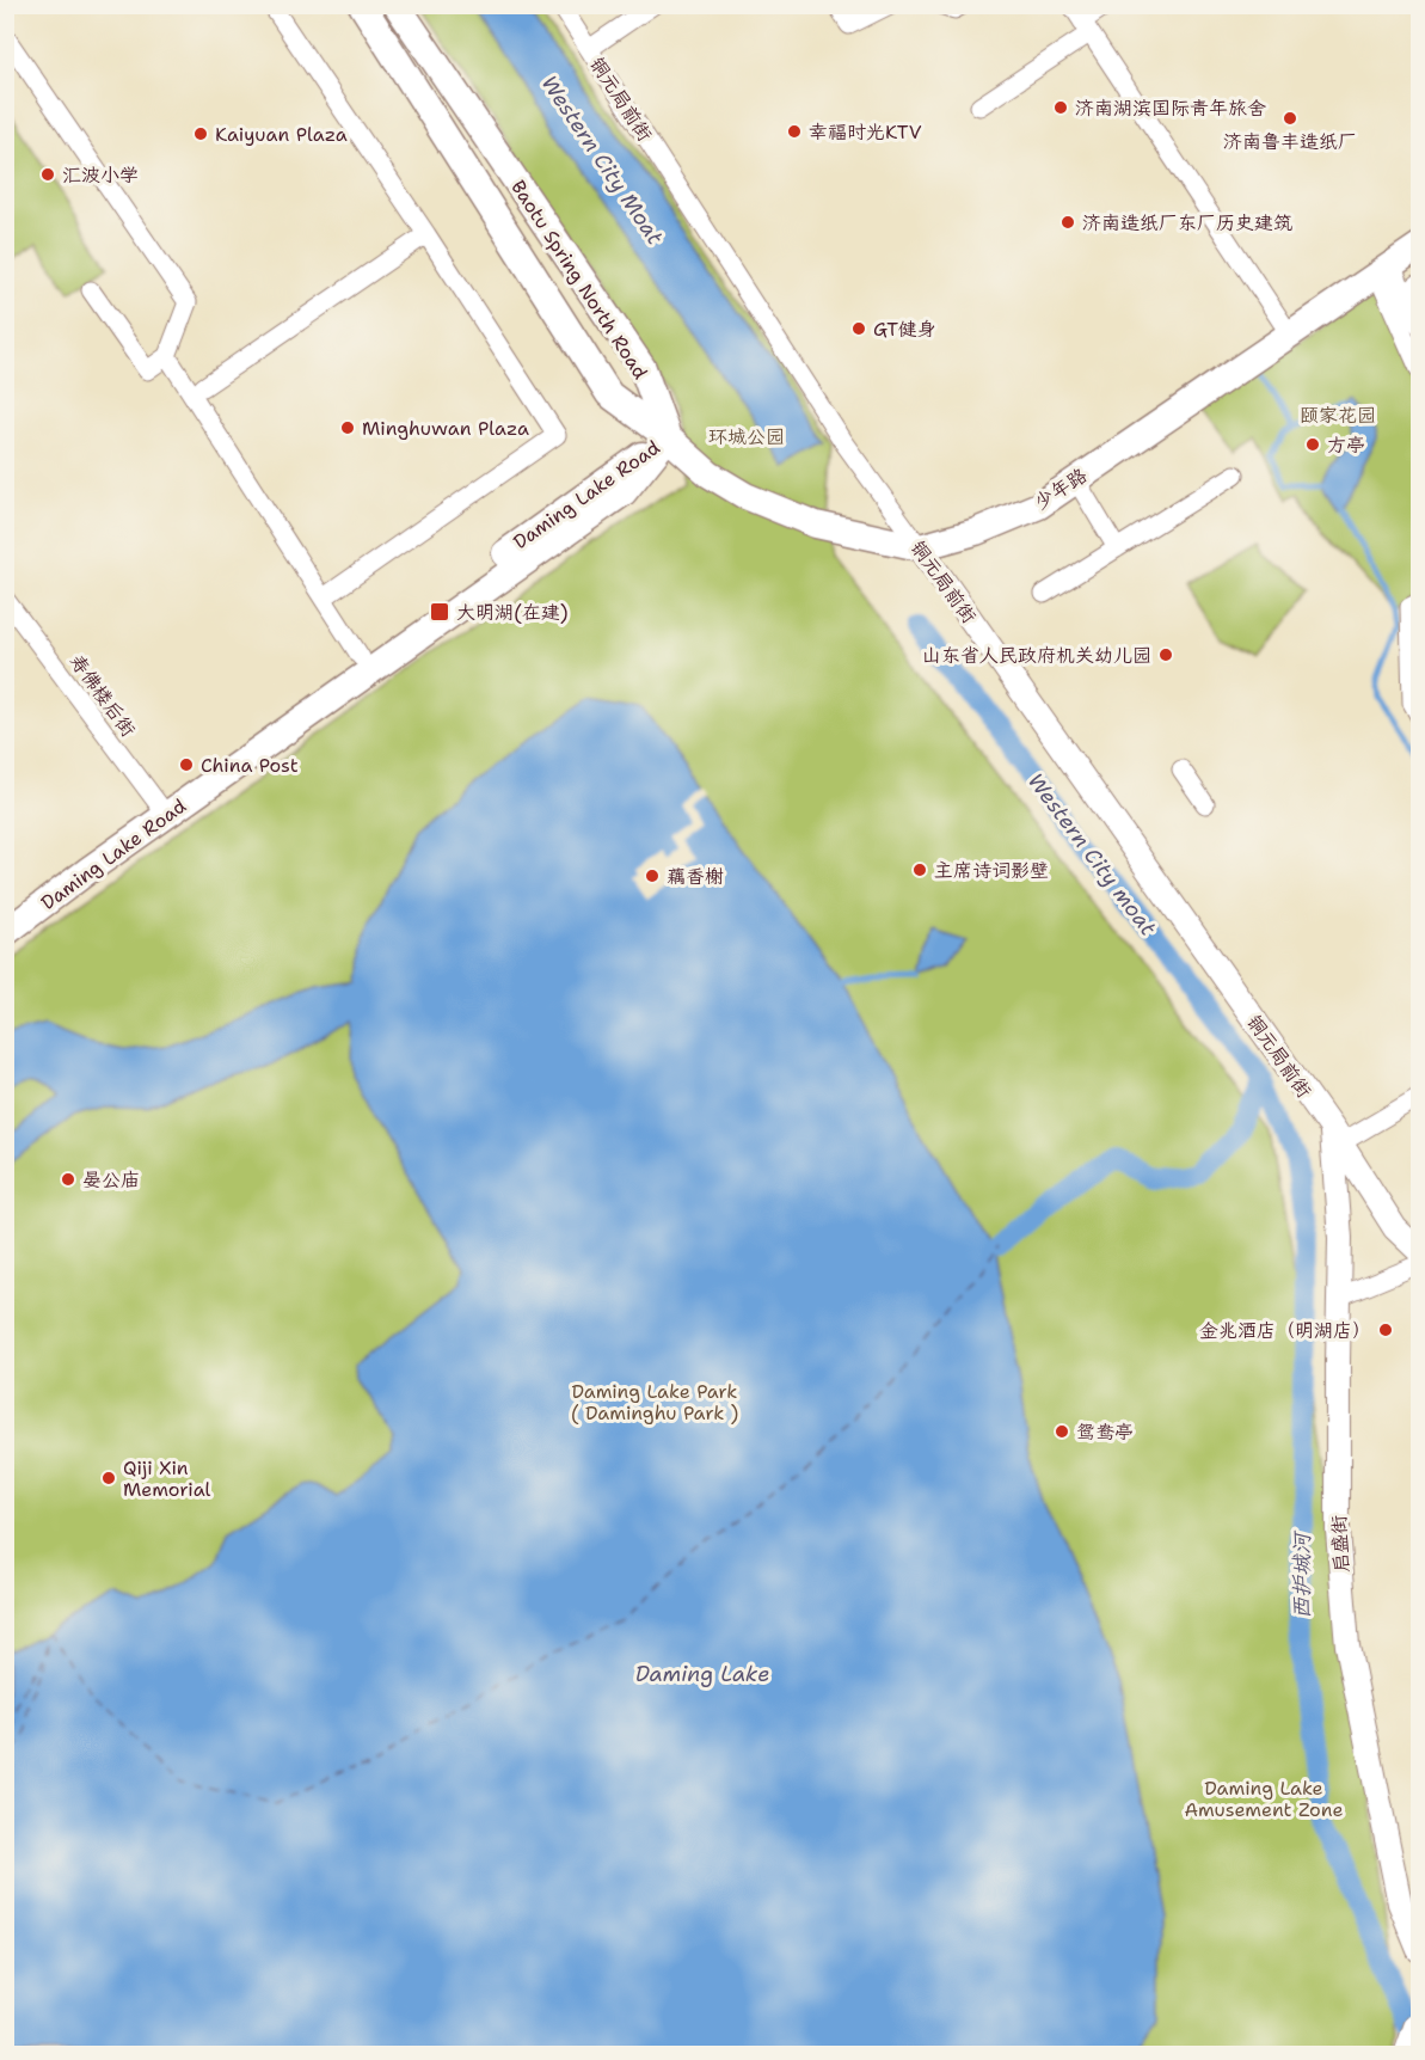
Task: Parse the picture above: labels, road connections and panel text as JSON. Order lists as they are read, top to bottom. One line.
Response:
{"streets":{"main road":["Baotu Spring North Road","少年路","Daming Lake Road"],"street":["铜元局前街","寿佛楼后街","启盛街"]},"crossings":[["铜元局前街","少年路"],["铜元局前街","启盛街"],["Baotu Spring North Road","少年路"],["Baotu Spring North Road","Daming Lake Road"],["少年路","Daming Lake Road"],["Daming Lake Road","寿佛楼后街"]],"water":["Western City Moat","Western City moat","西护城河","Daming Lake"],"parks":["颐家花园","环城公园","Daming Lake Park ( Daminghu Park )","Daming Lake Amusement Zone"],"places":{"other":["济南湖滨国际青年旅舍","济南鲁丰造纸厂","幸福时光KTV","Kaiyuan Plaza","汇波小学","济南造纸厂东厂历史建筑","GT健身","Minghuwan Plaza","方亭","山东省人民政府机关幼儿园","China Post","主席诗词影壁","藕香榭","晏公庙","金兆酒店（明湖店）","鸳鸯亭","Qiji Xin Memorial"],"transit":["大明湖(在建)"]}}
